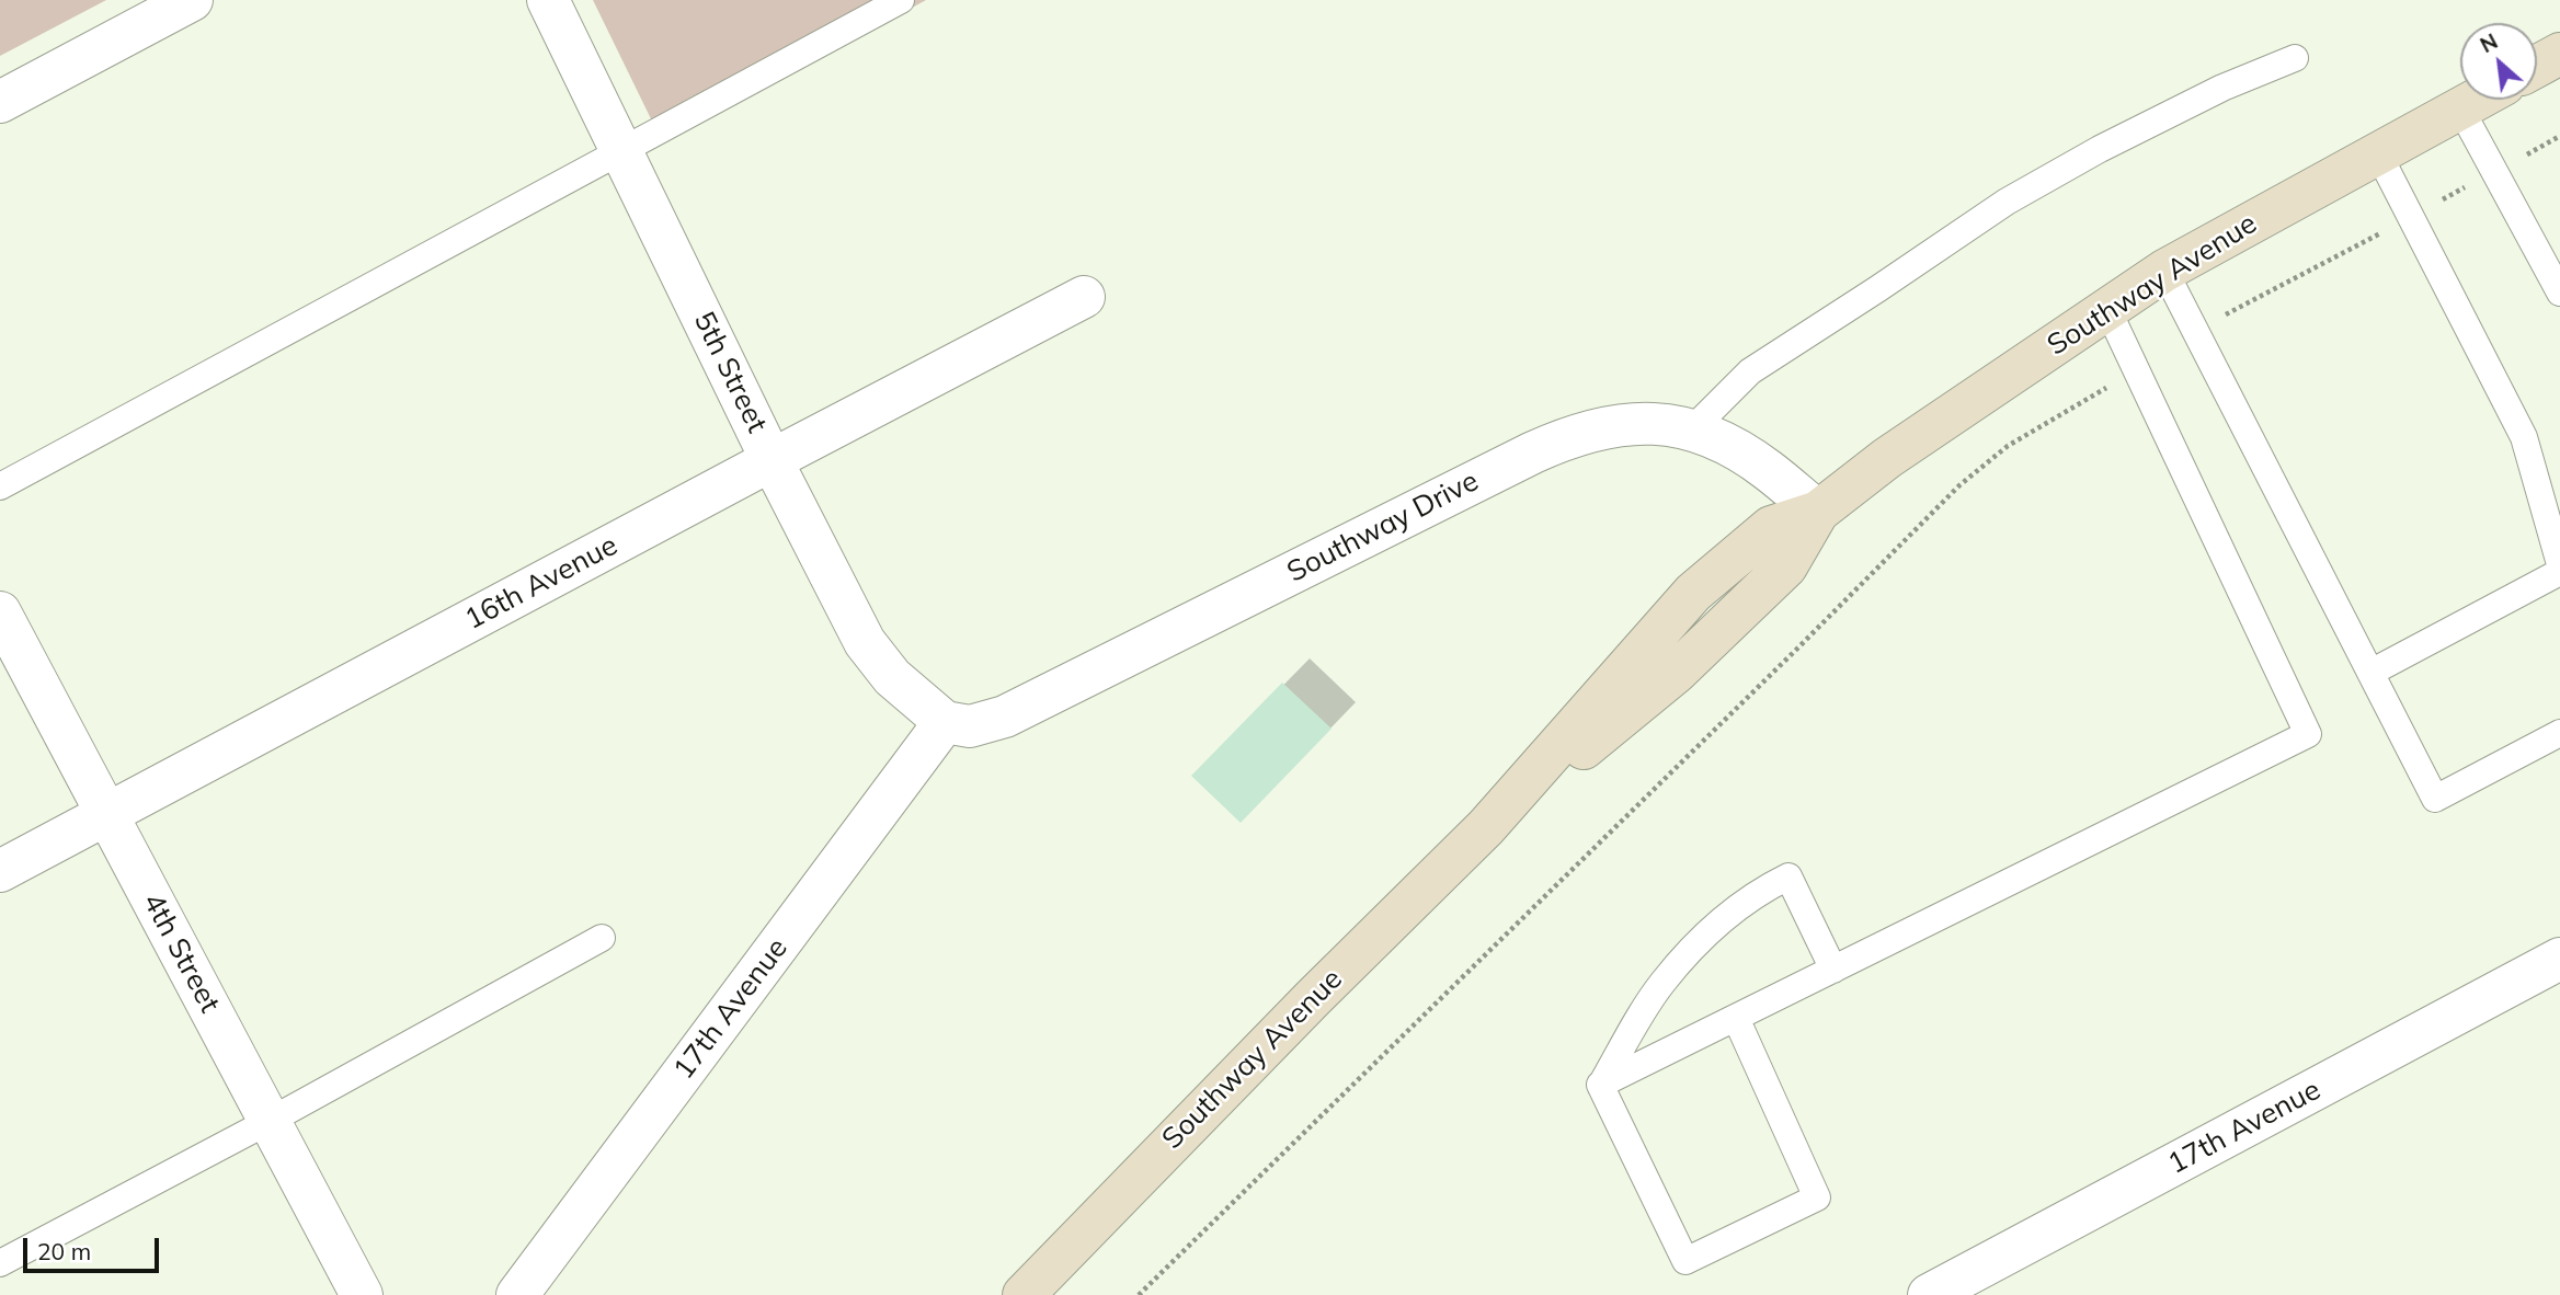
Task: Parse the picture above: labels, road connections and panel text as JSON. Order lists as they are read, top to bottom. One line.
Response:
{"streets":{"main road":["Southway Avenue"],"street":["5th Street","Southway Drive","16th Avenue","4th Street","17th Avenue"]},"crossings":[["Southway Avenue","Southway Drive"],["5th Street","Southway Drive"],["5th Street","16th Avenue"],["5th Street","17th Avenue"],["Southway Drive","17th Avenue"],["16th Avenue","4th Street"]],"scale_bar":"20 m","north":"top left"}
